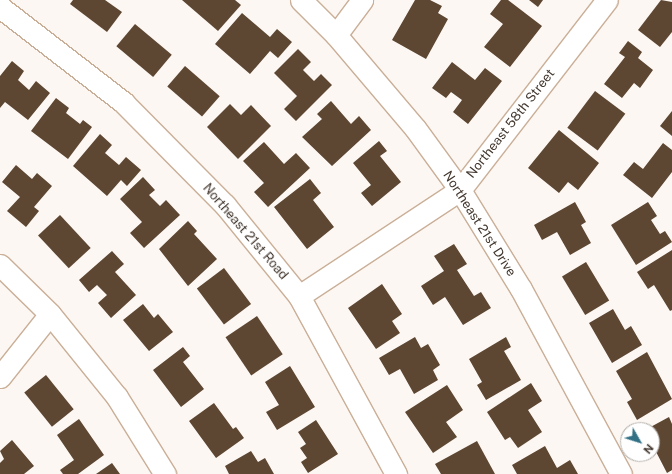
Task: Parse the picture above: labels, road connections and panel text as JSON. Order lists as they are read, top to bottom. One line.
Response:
{"streets":{"street":["Northeast 58th Street","Northeast 21st Drive","Northeast 21st Road"]},"crossings":[["Northeast 58th Street","Northeast 21st Drive"],["Northeast 58th Street","Northeast 21st Road"]],"north":"bottom right"}
